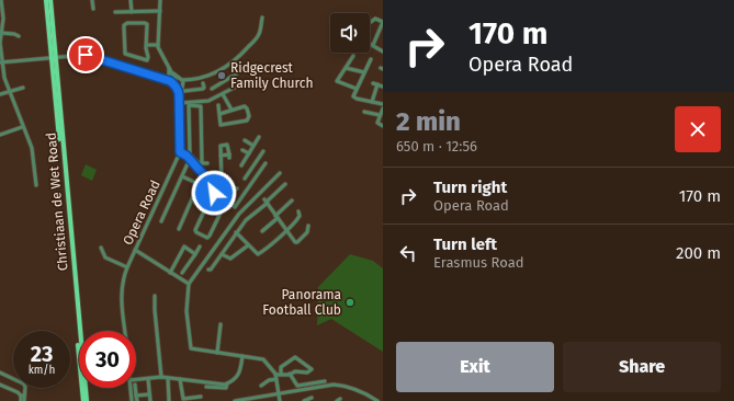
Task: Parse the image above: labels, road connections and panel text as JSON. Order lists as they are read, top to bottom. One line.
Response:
{"streets":{"main road":["Christiaan de Wet Road"],"street":["Opera Road"]},"places":["Ridgecrest Family Church","Panorama Football Club"],"page":{"turn":["170 m","Opera Road"],"heading":["2 min","650 m · 12:56"],"list":[{"name":"Turn right","note":"Opera Road","value":"170 m"},{"name":"Turn left","note":"Erasmus Road","value":"200 m"}],"speed":"23 km/h","limit":"30","buttons":["Exit","Share"]}}
